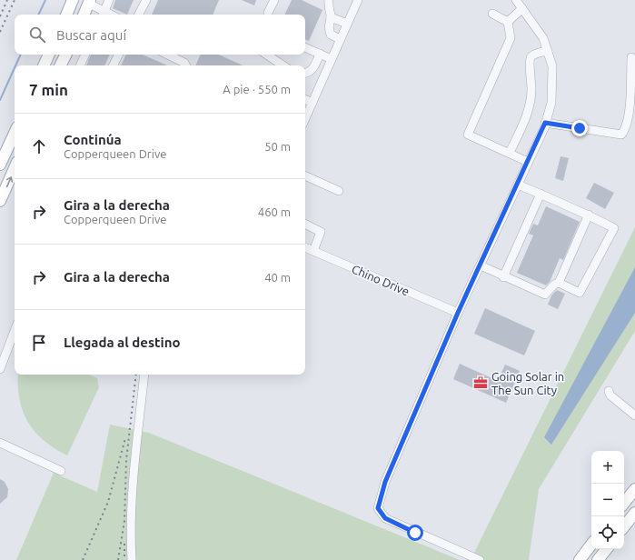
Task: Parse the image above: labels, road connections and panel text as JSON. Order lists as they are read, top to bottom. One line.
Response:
{"streets":{"street":["Chino Drive"]},"places":{"office":["Going Solar in The Sun City"]},"page":{"search":"Buscar aquí","heading":["7 min","A pie · 550 m"],"list":[["Continúa","Copperqueen Drive","50 m"],["Gira a la derecha","Copperqueen Drive","460 m"],["Gira a la derecha","40 m"],"Llegada al destino"],"map_buttons":["+","−"]}}
